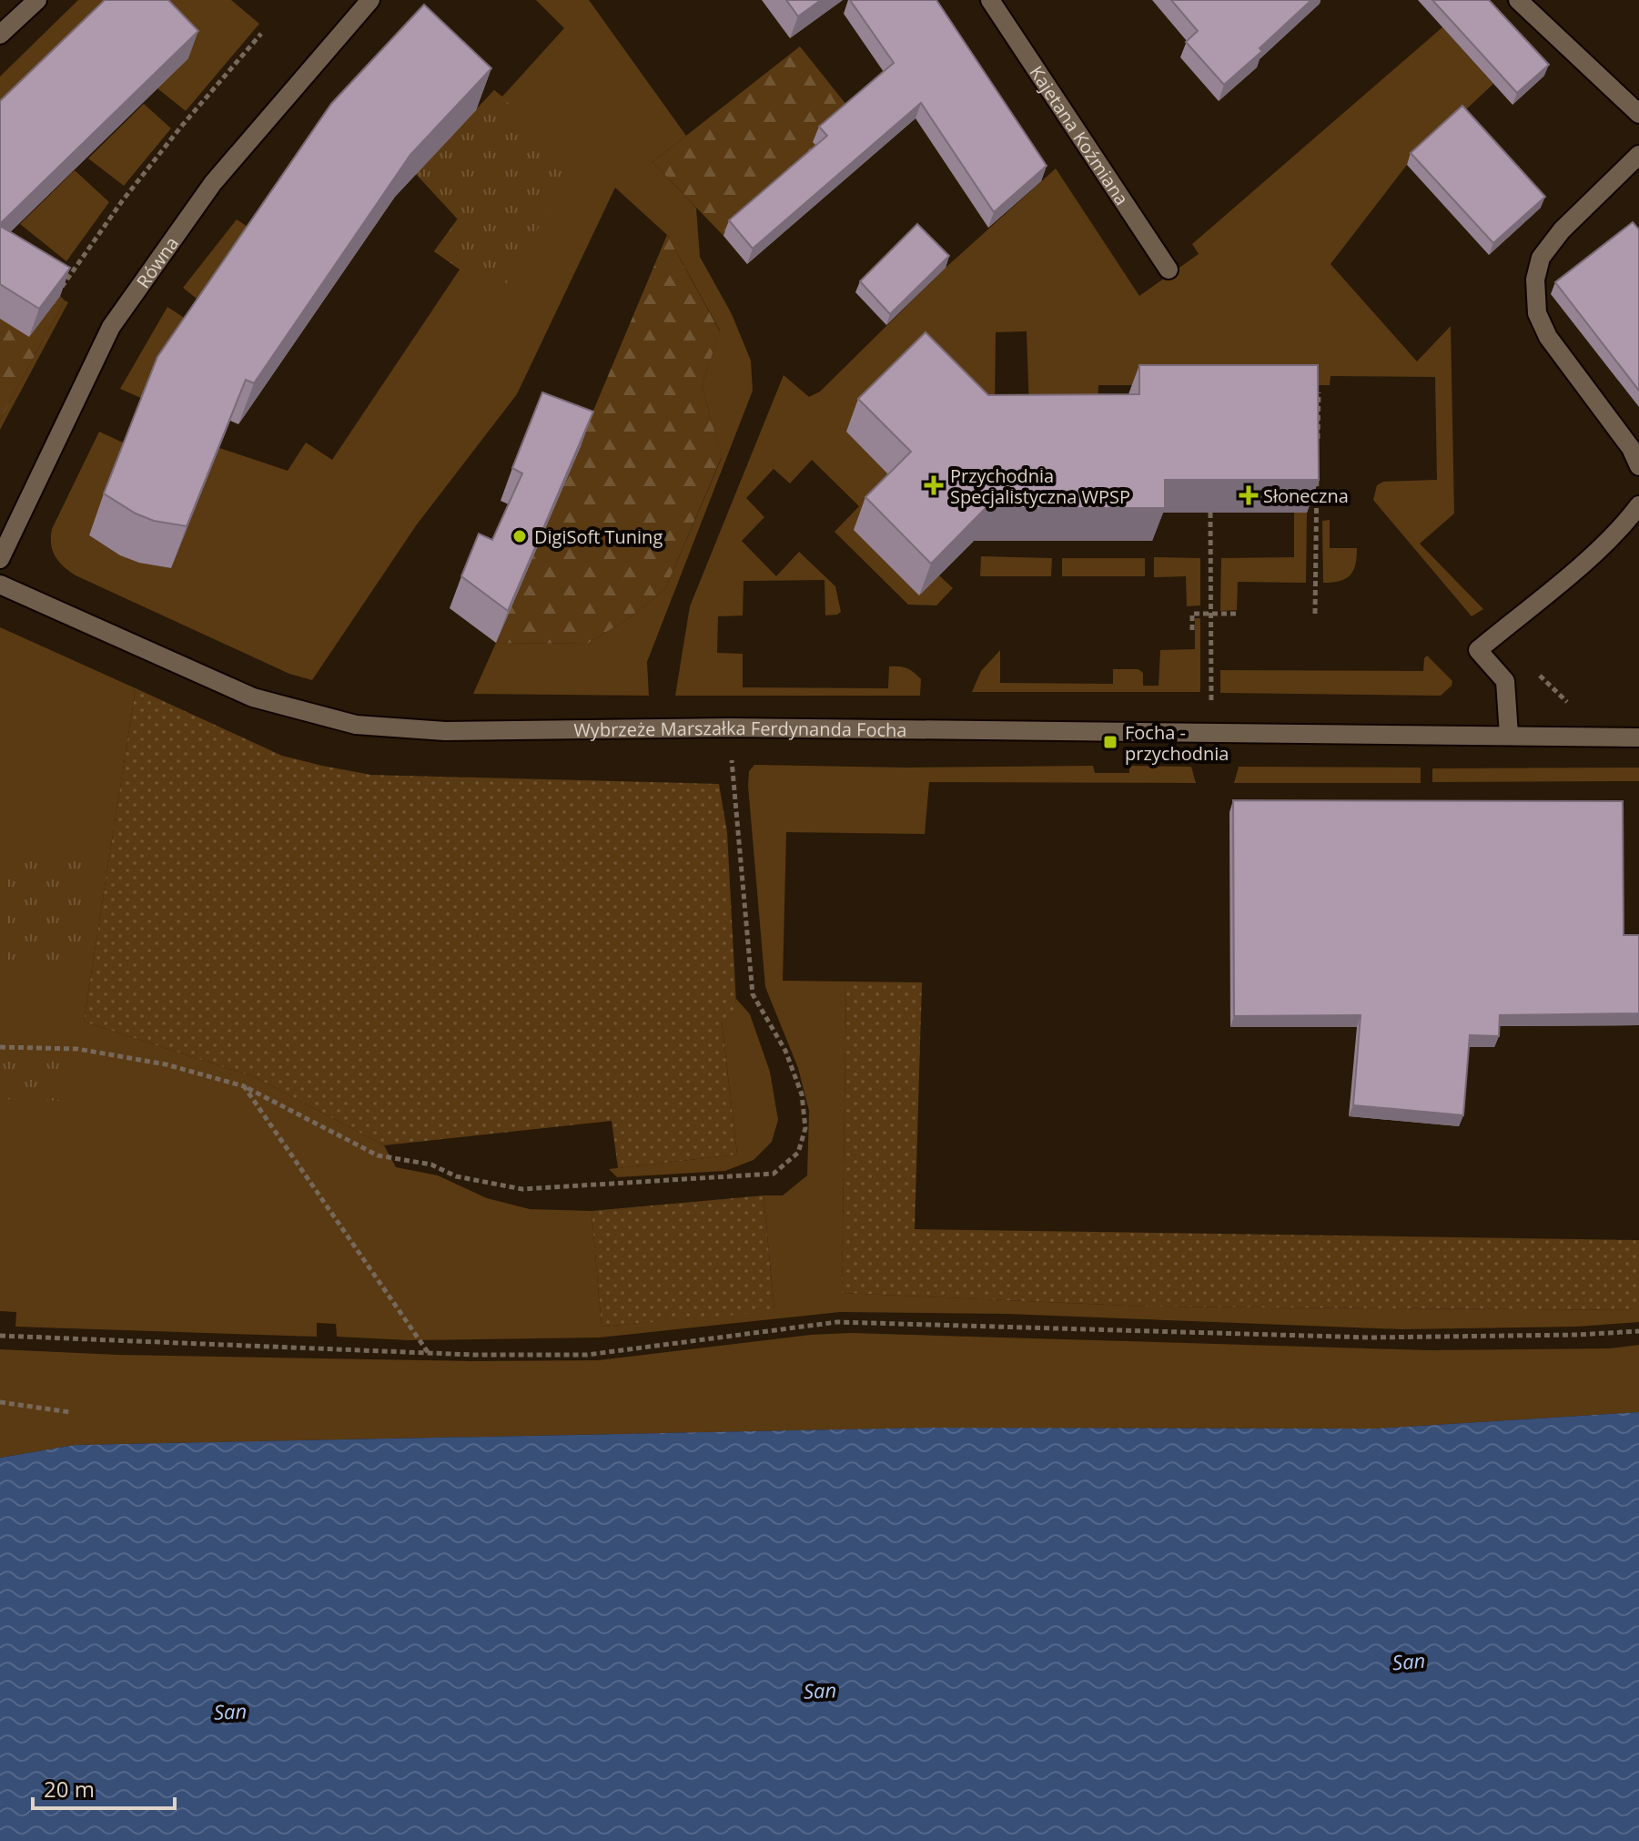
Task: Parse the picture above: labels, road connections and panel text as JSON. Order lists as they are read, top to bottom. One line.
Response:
{"streets":{"street":["Kajetana Koźmiana","Równa","Wybrzeże Marszałka Ferdynanda Focha"]},"water":["San"],"places":{"health":["Przychodnia Specjalistyczna WPSP","Słoneczna"],"other":["DigiSoft Tuning"],"transit":["Focha - przychodnia"]},"scale_bar":"20 m"}
